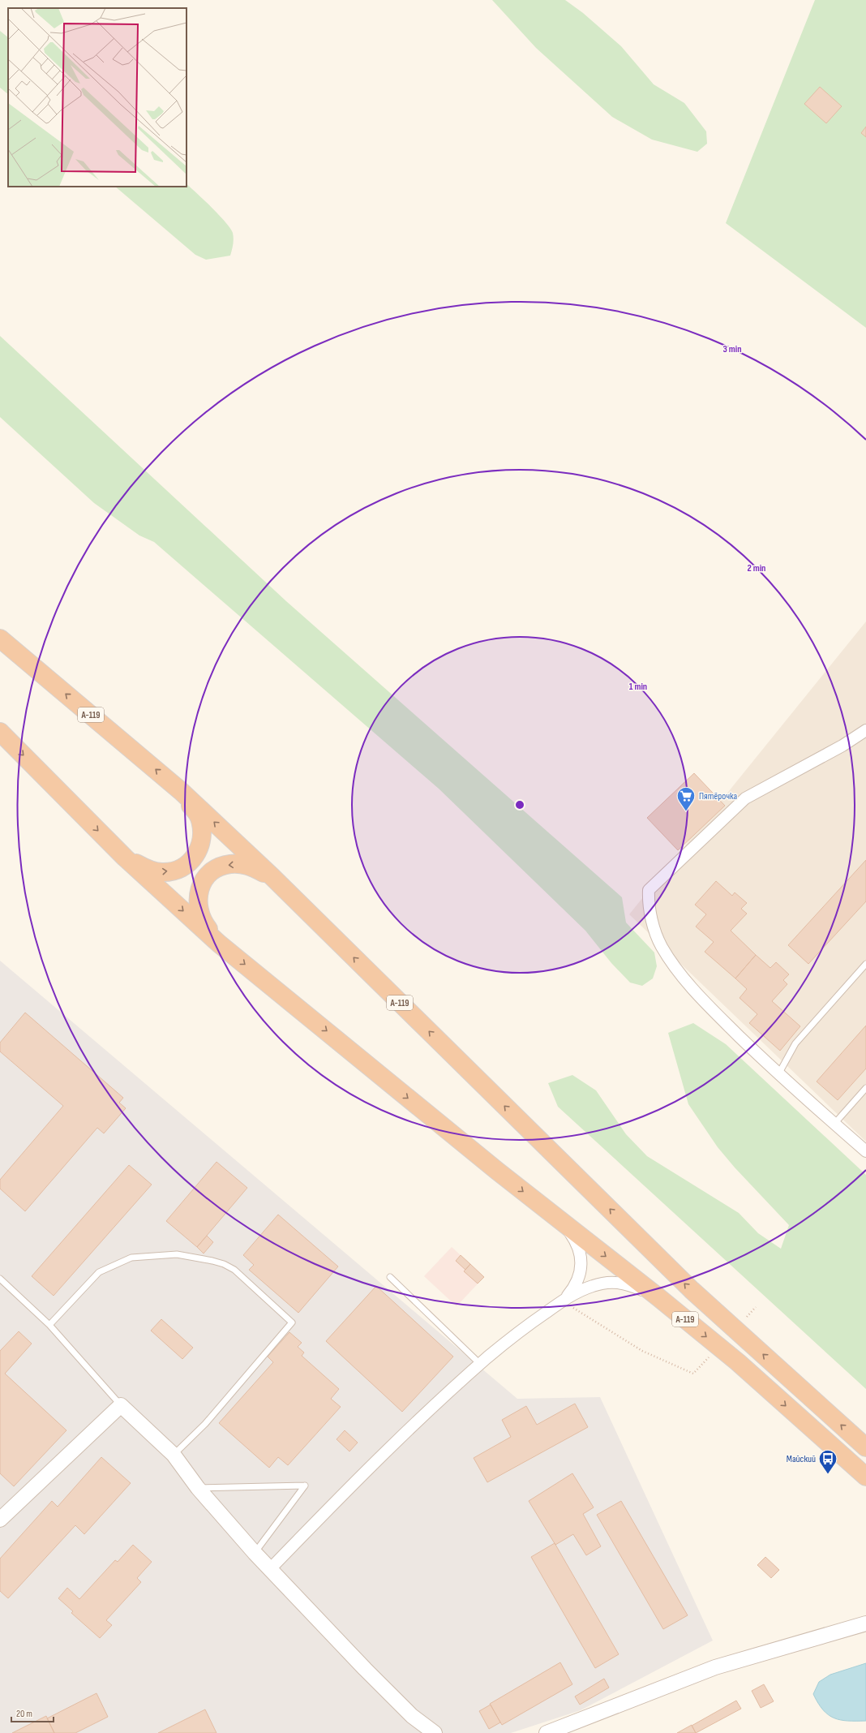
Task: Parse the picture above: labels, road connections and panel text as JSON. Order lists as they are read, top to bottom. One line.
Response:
{"streets":{"highway":["А-119"]},"places":{"supermarket":["Пятёрочка"],"bus stop":["Майский"]},"scale_bar":"20 m","rings":["3 min","2 min","1 min"]}
